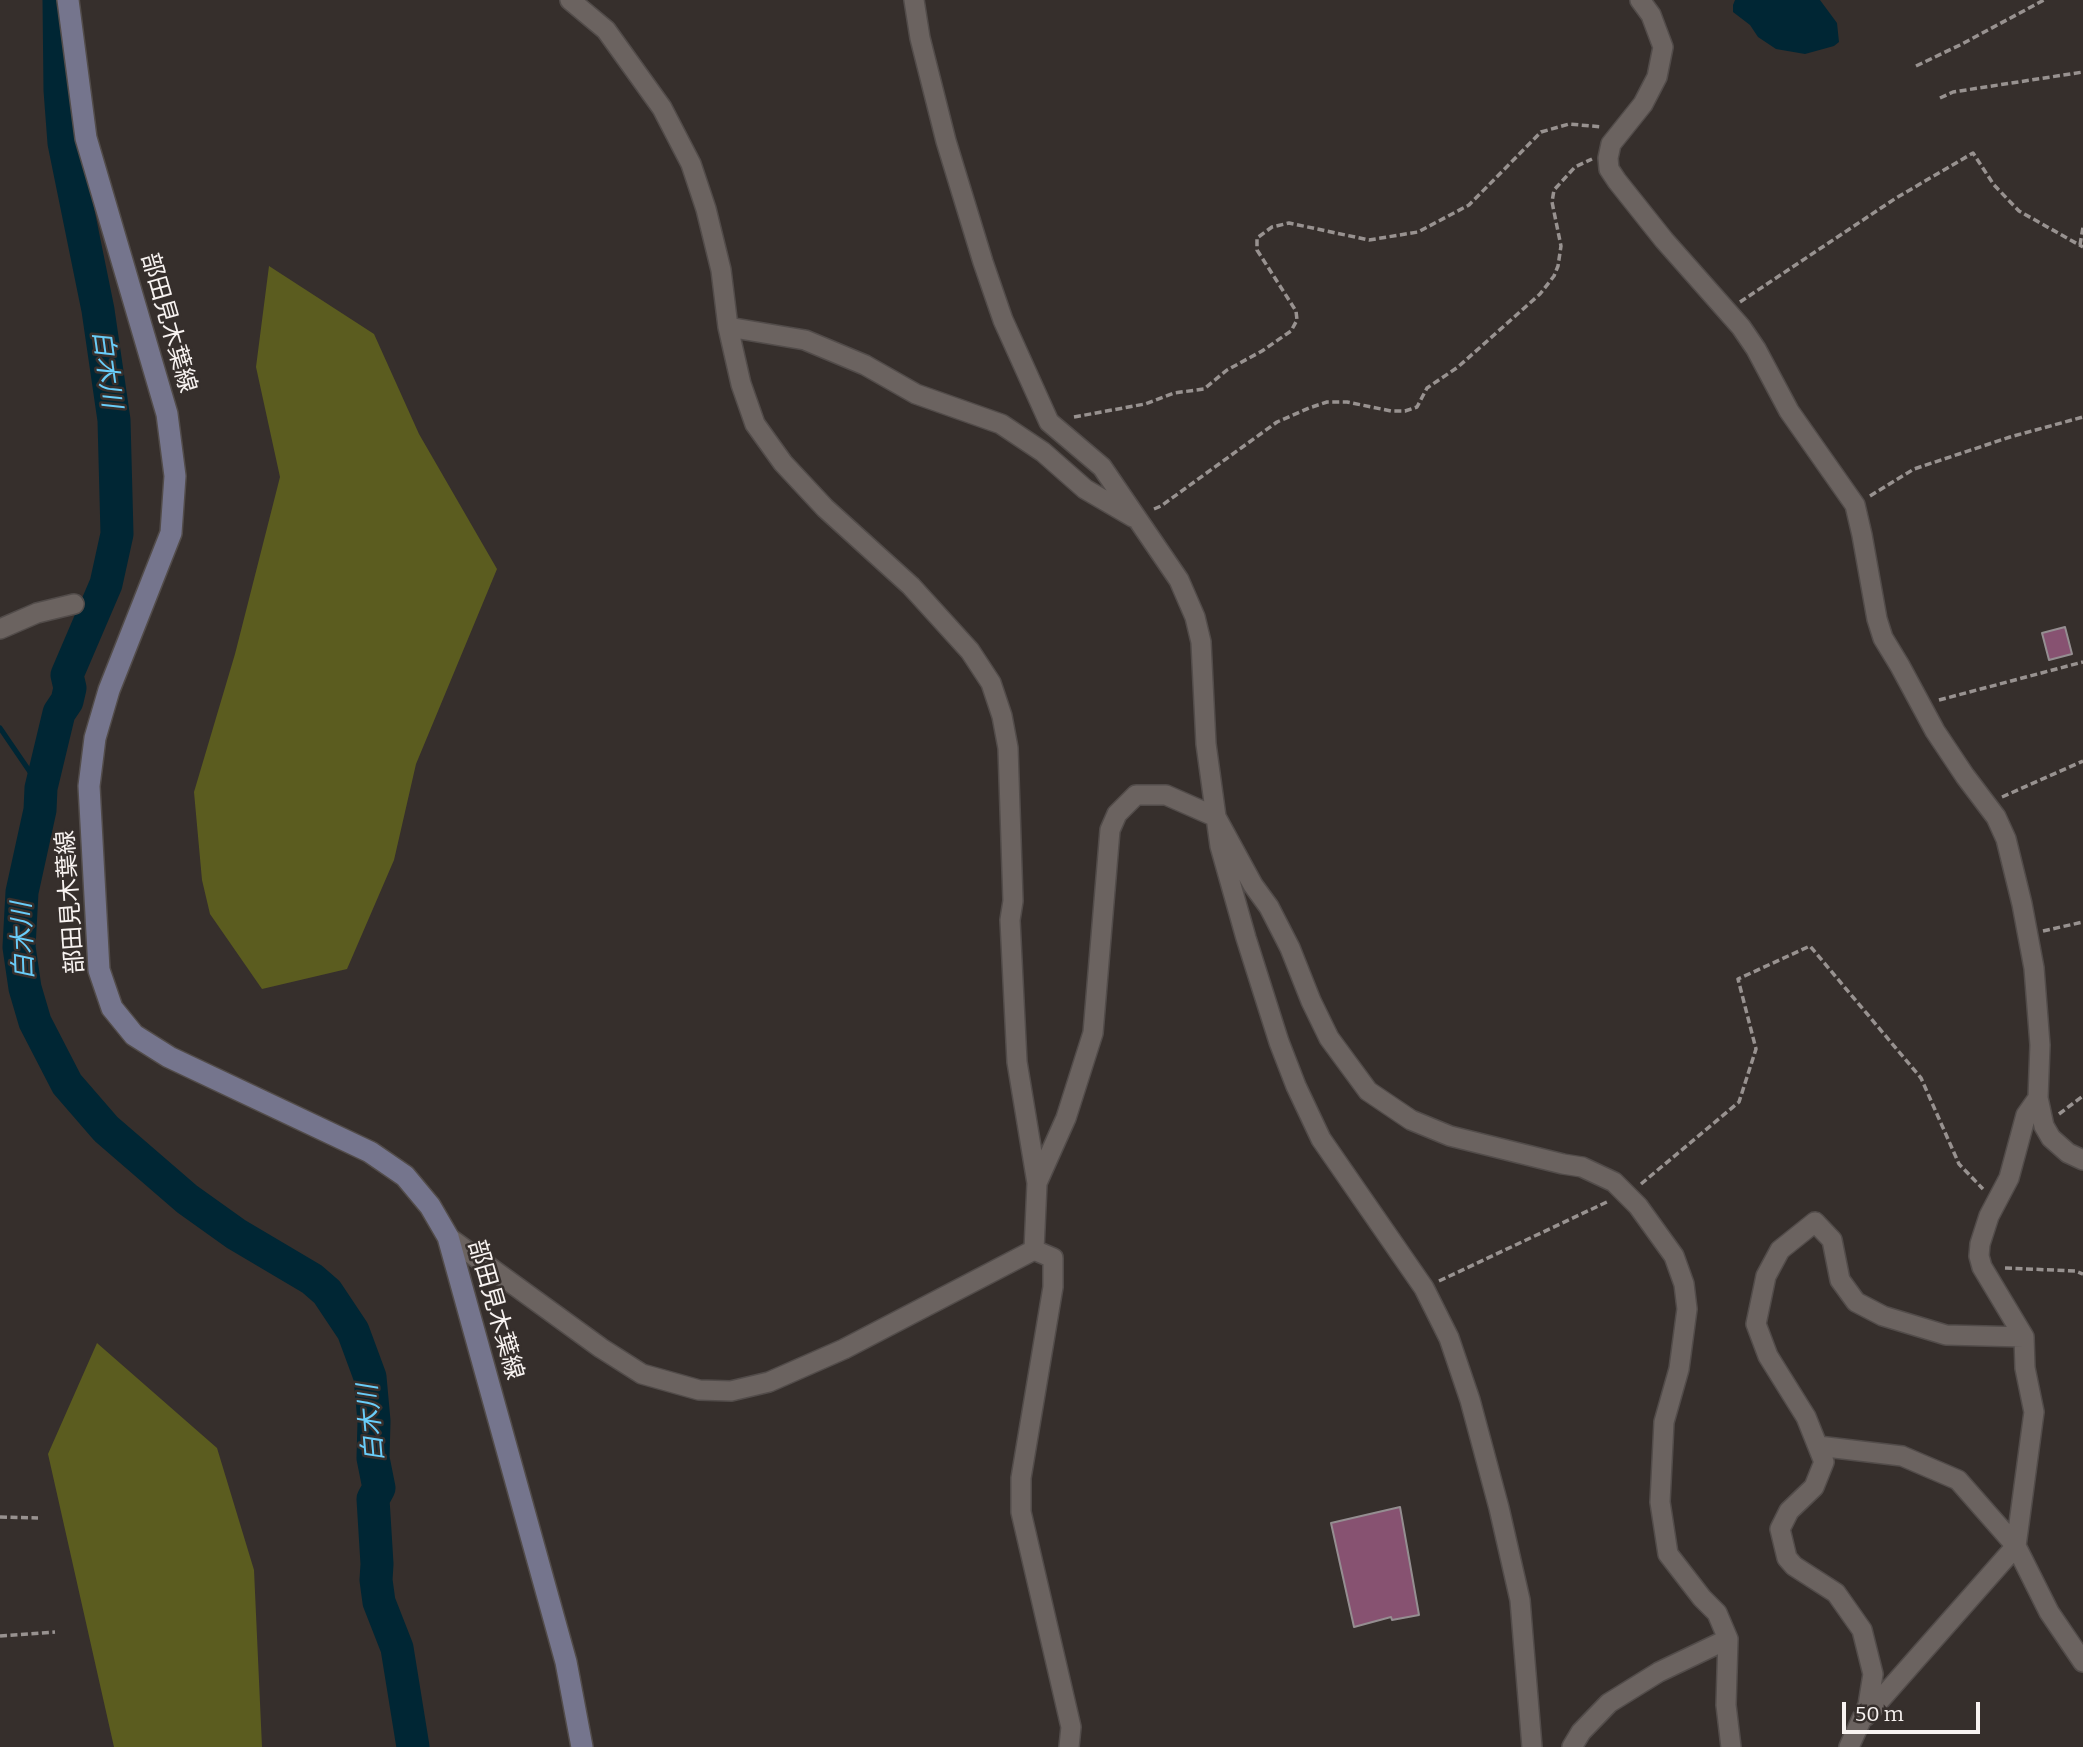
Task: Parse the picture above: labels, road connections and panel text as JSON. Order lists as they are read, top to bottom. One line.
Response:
{"streets":{"main road":["部田見木葉線"]},"water":["白木川"],"scale_bar":"50 m"}
